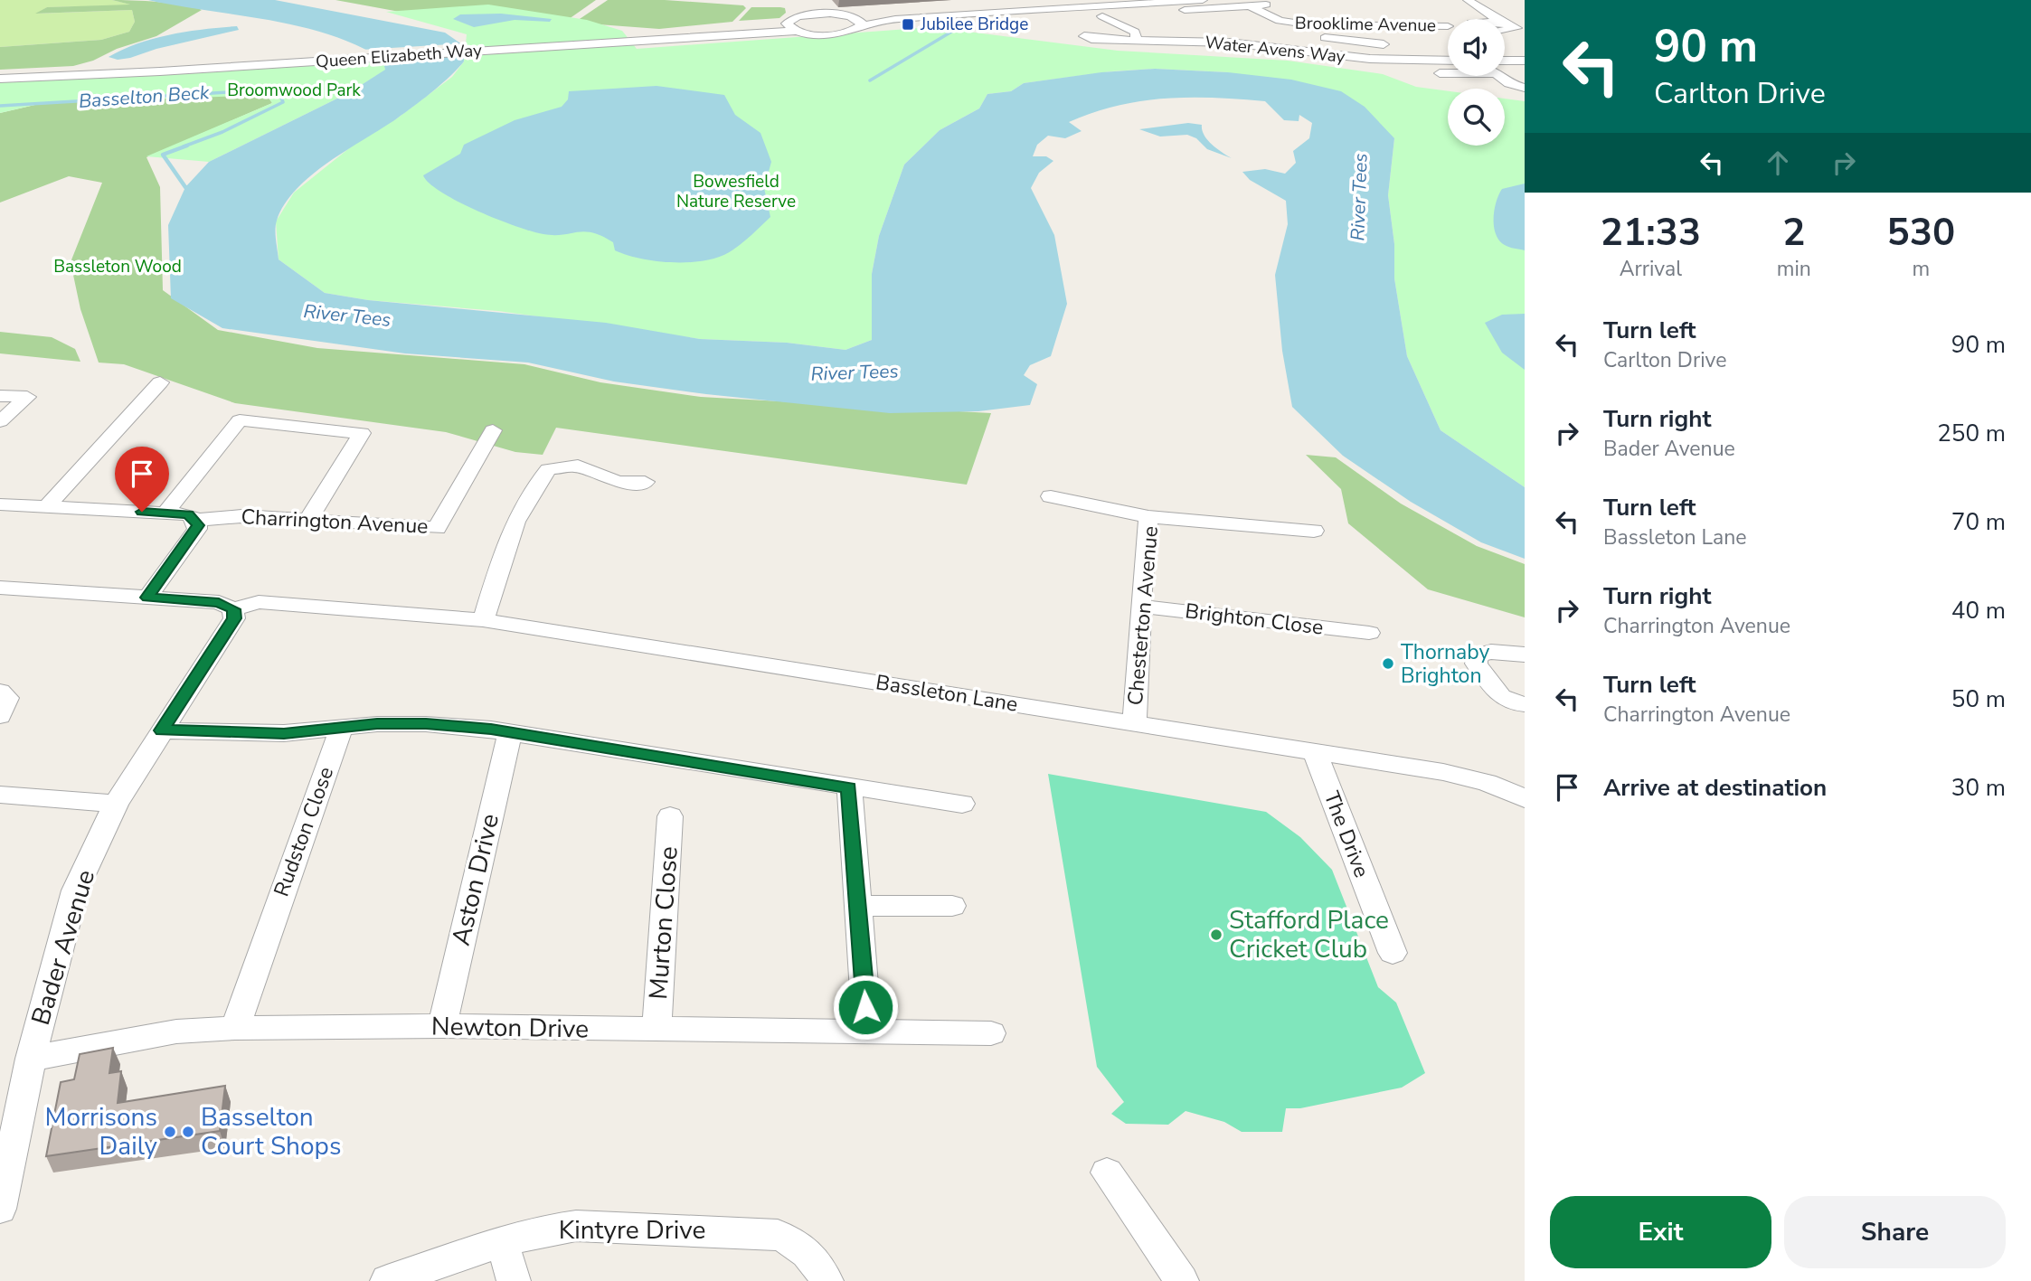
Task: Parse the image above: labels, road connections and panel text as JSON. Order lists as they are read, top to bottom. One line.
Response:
{"streets":{"street":["Brooklime Avenue","Water Avens Way","Queen Elizabeth Way","Charrington Avenue","Chesterton Avenue","Brighton Close","Bassleton Lane","Rudston Close","The Drive","Aston Drive","Murton Close","Bader Avenue","Newton Drive","Kintyre Drive"]},"crossings":[["Chesterton Avenue","Brighton Close"],["Chesterton Avenue","Bassleton Lane"],["Bassleton Lane","The Drive"],["Bassleton Lane","Bader Avenue"],["Rudston Close","Newton Drive"],["Aston Drive","Newton Drive"],["Murton Close","Newton Drive"],["Bader Avenue","Newton Drive"]],"water":["Basselton Beck","River Tees"],"parks":["Broomwood Park","Bowesfield Nature Reserve","Bassleton Wood"],"places":{"transit":["Jubilee Bridge"],"other":["Thornaby Brighton","Stafford Place Cricket Club","Morrisons Daily","Basselton Court Shops"]},"page":{"turn":["90 m","Carlton Drive"],"eta":["21:33","Arrival","2","min","530","m"],"list":[{"name":"Turn left","note":"Carlton Drive","value":"90 m"},{"name":"Turn right","note":"Bader Avenue","value":"250 m"},{"name":"Turn left","note":"Bassleton Lane","value":"70 m"},{"name":"Turn right","note":"Charrington Avenue","value":"40 m"},{"name":"Turn left","note":"Charrington Avenue","value":"50 m"},{"name":"Arrive at destination","value":"30 m"}],"buttons":["Exit","Share"]}}
